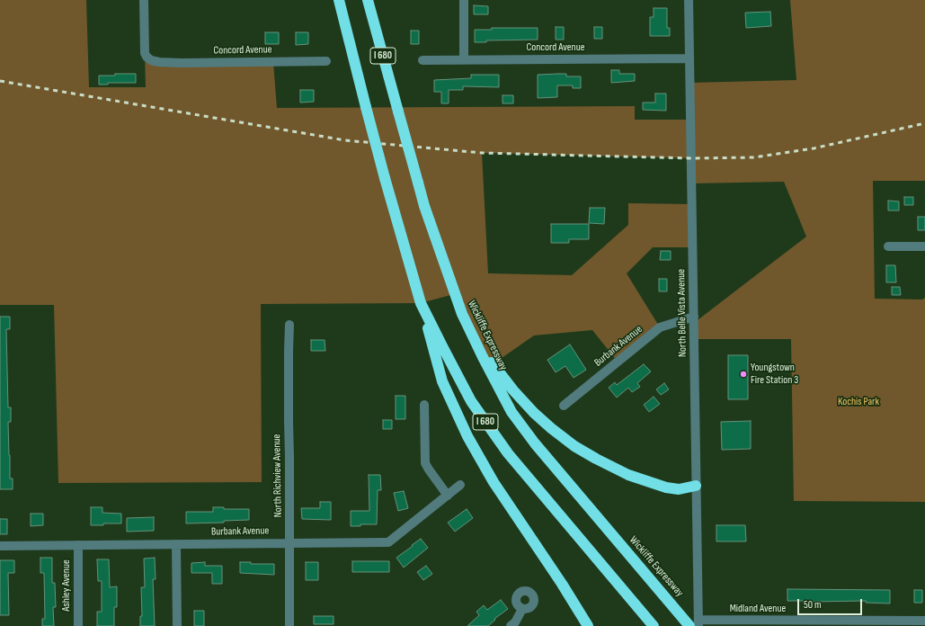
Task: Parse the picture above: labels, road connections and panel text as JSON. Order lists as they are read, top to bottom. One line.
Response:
{"streets":{"highway":["I 680","Wickliffe Expressway"],"street":["Concord Avenue","North Belle Vista Avenue","Burbank Avenue","North Richview Avenue","Ashley Avenue","Midland Avenue"]},"crossings":[["Concord Avenue","North Belle Vista Avenue"],["North Belle Vista Avenue","Wickliffe Expressway"],["North Belle Vista Avenue","Burbank Avenue"],["North Belle Vista Avenue","Midland Avenue"],["Wickliffe Expressway","Midland Avenue"],["Burbank Avenue","North Richview Avenue"],["Burbank Avenue","Ashley Avenue"]],"parks":["Kochis Park"],"places":["Youngstown Fire Station 3"],"scale_bar":"50 m"}
